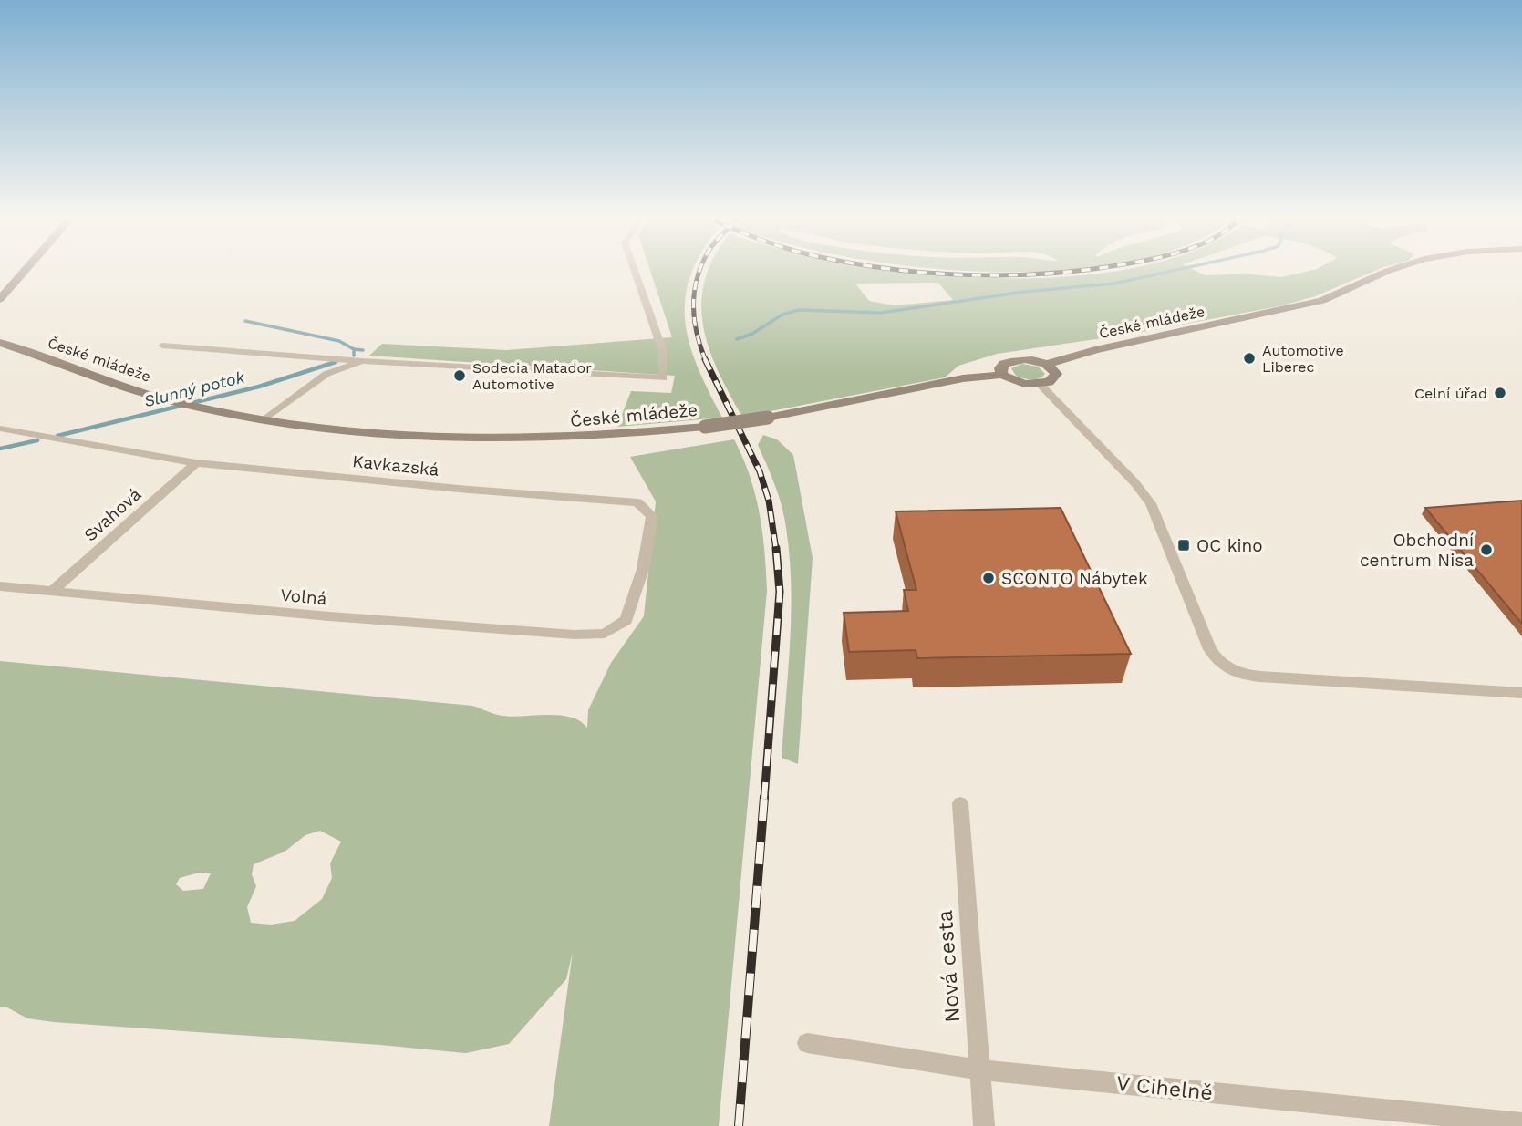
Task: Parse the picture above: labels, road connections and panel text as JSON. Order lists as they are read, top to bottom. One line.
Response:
{"streets":{"street":["České mládeže","Kavkazská","Svahová","Volná","Nová cesta","V Cihelně"]},"crossings":[["Kavkazská","Svahová"],["Kavkazská","Volná"],["Svahová","Volná"],["Nová cesta","V Cihelně"]],"water":["Slunný potok"],"places":{"other":["Automotive Liberec","Sodecia Matador Automotive","Celní úřad","Obchodní centrum Nisa","SCONTO Nábytek"],"transit":["OC kino"]}}
